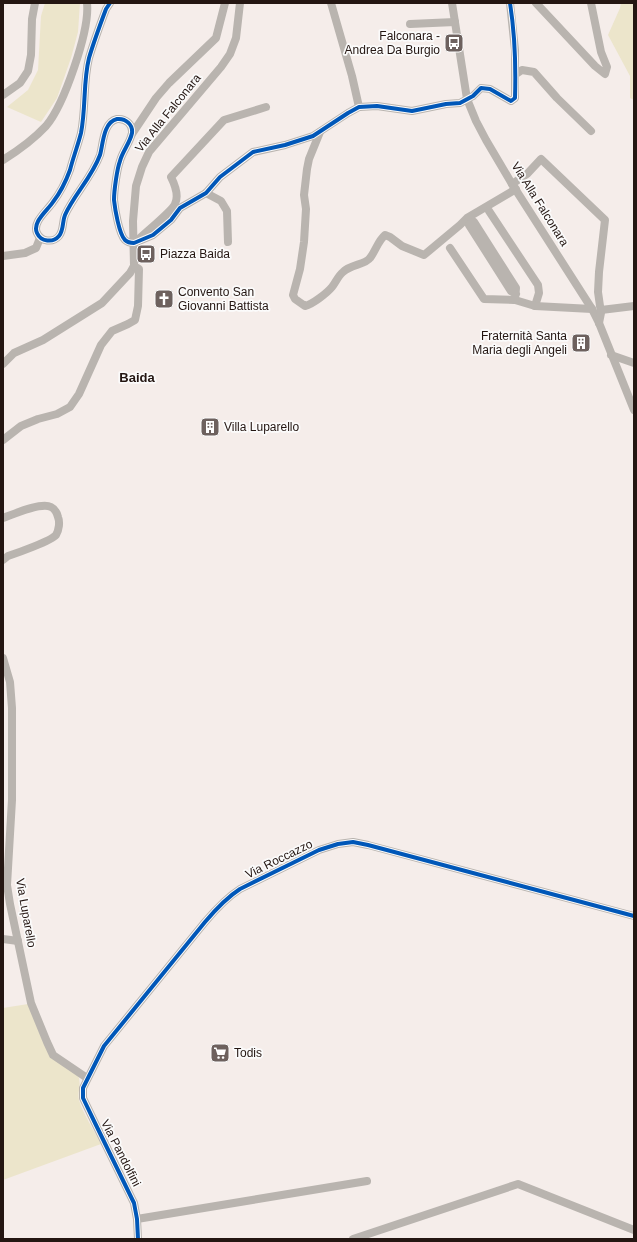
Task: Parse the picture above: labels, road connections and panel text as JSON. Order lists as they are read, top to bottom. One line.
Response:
{"streets":{"street":["Via Alla Falconara","Via Roccazzo","Via Luparello","Via Pandolfini"]},"crossings":[["Via Roccazzo","Via Luparello"],["Via Roccazzo","Via Pandolfini"],["Via Luparello","Via Pandolfini"]],"districts":["Baida"],"places":{"bus stop":["Falconara - Andrea Da Burgio","Piazza Baida"],"church":["Convento San Giovanni Battista"],"building":["Fraternità Santa Maria degli Angeli","Villa Luparello"],"supermarket":["Todis"]}}
